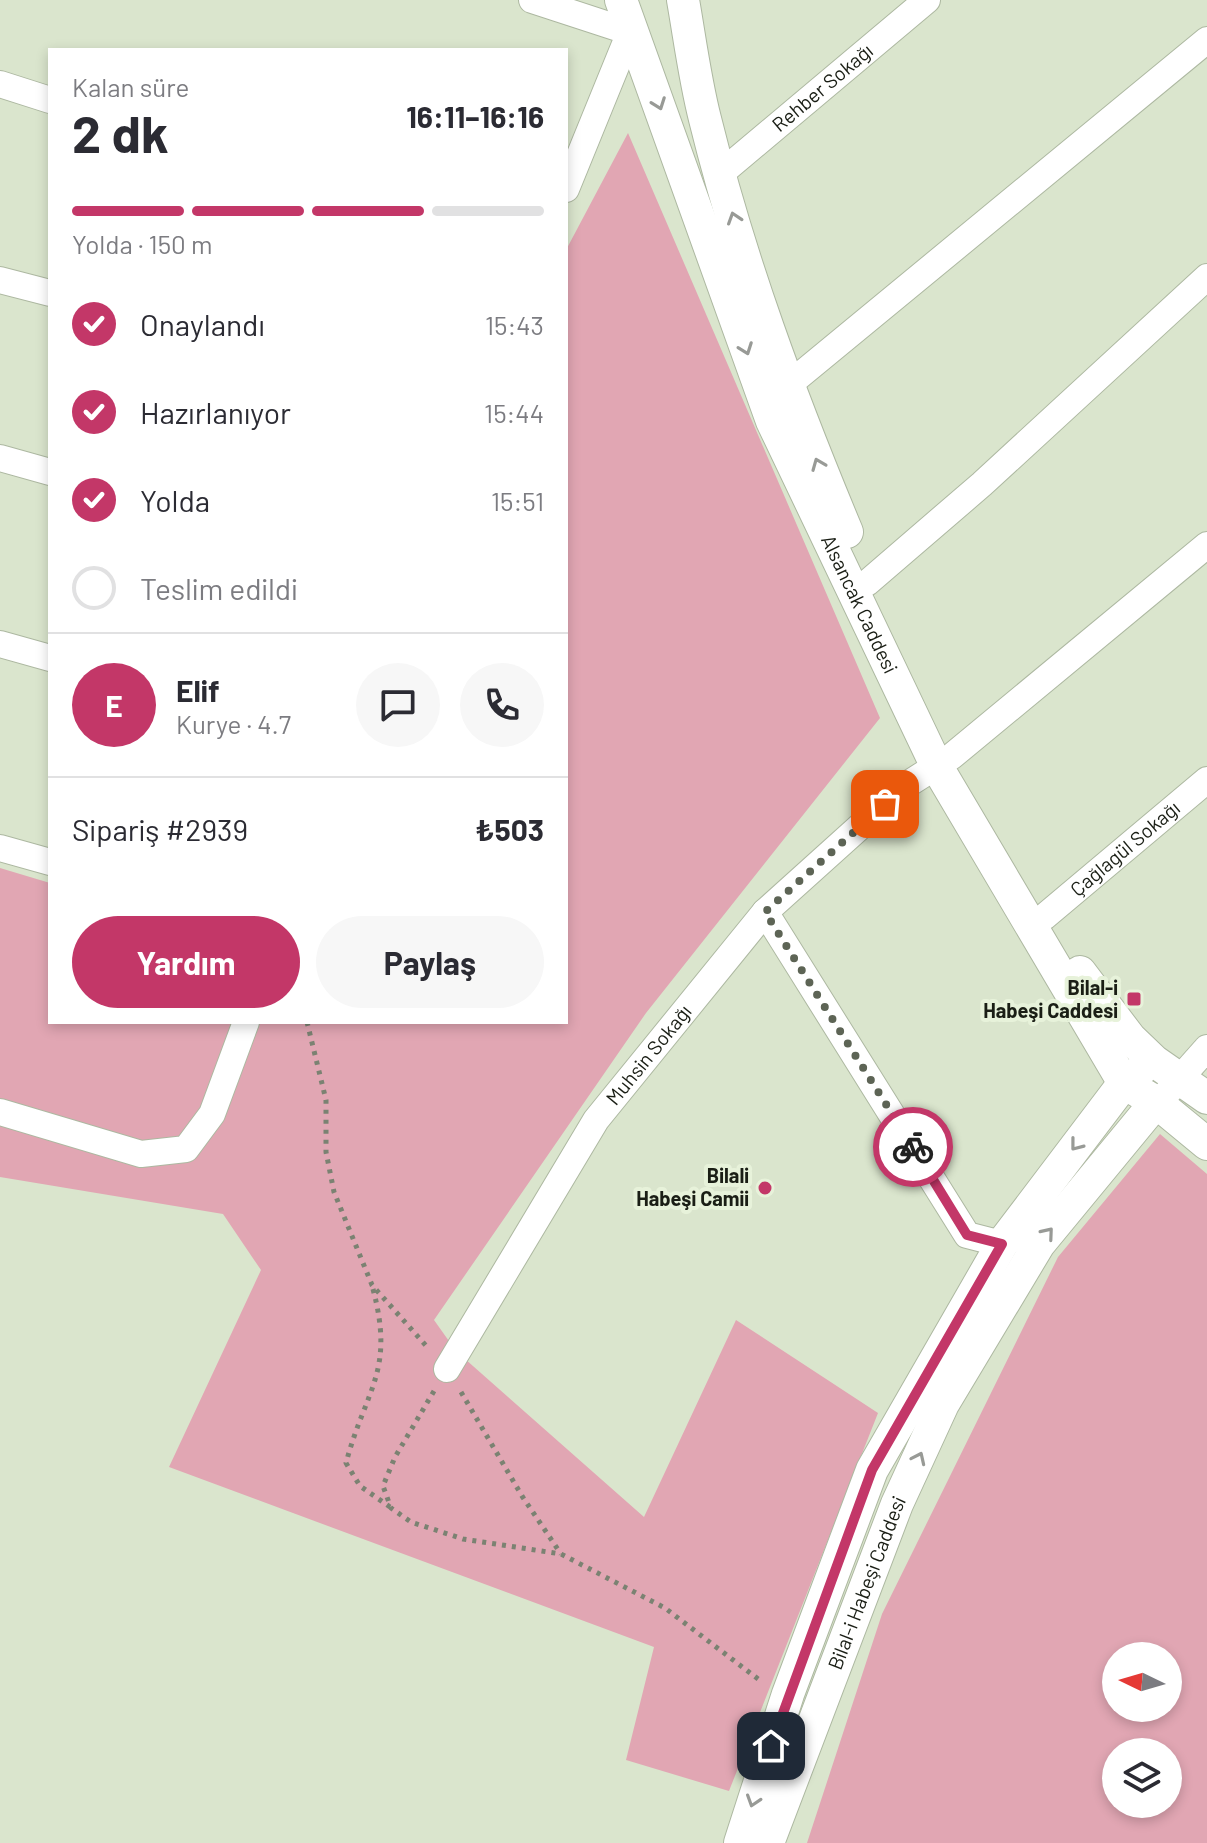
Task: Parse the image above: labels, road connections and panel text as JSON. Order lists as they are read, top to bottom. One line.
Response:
{"streets":{"street":["Rehber Sokağı","Alsancak Caddesi","Çağlagül Sokağı","Muhsin Sokağı","Bilal-i Habeşi Caddesi"]},"crossings":[["Rehber Sokağı","Alsancak Caddesi"],["Alsancak Caddesi","Çağlagül Sokağı"],["Alsancak Caddesi","Muhsin Sokağı"],["Alsancak Caddesi","Bilal-i Habeşi Caddesi"]],"places":{"transit":["Bilal-i Habeşi Caddesi"],"other":["Bilali Habeşi Camii"]},"north":"left","page":{"heading":["2 dk","Kalan süre","16:11–16:16"],"panel":["Elif","Kurye · 4.7","Sipariş #2939","₺503"],"bar":"Yolda · 150 m","list":[["Onaylandı","15:43"],["Hazırlanıyor","15:44"],["Yolda","15:51"],"Teslim edildi"],"round":"E","buttons":["Yardım","Paylaş"]}}
